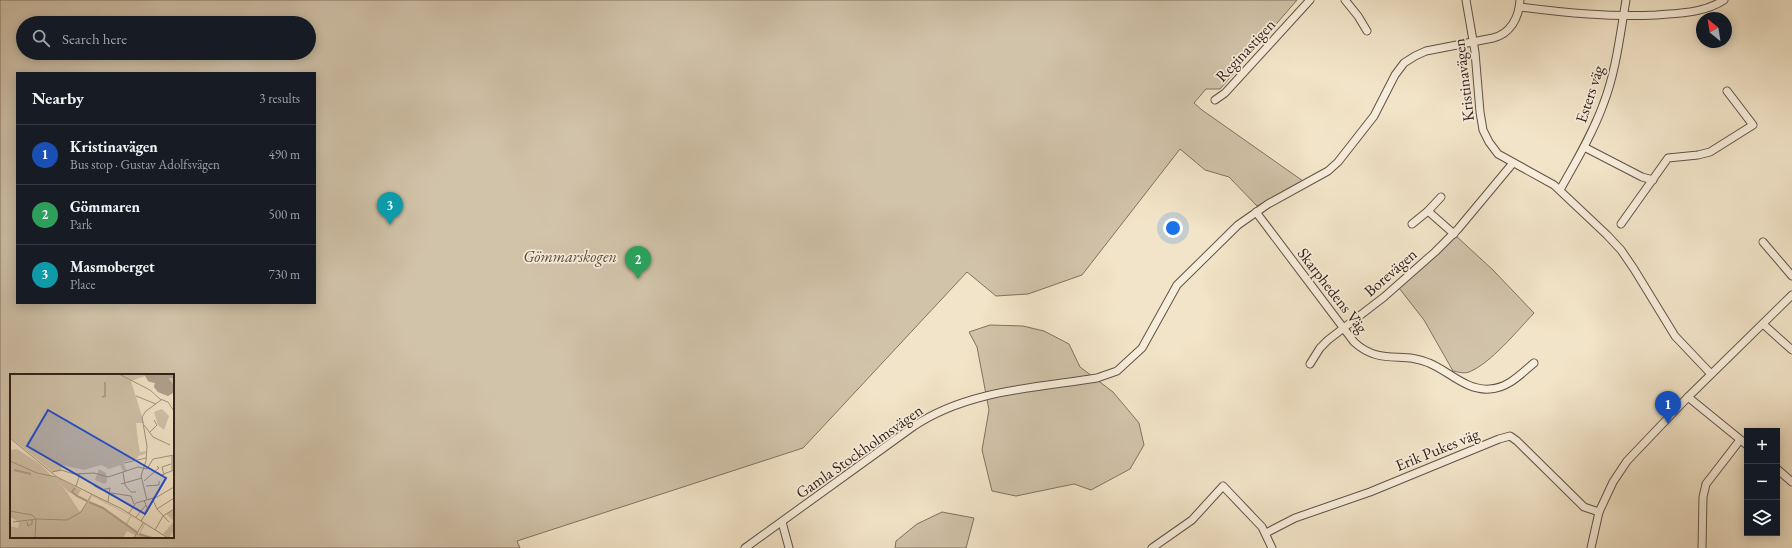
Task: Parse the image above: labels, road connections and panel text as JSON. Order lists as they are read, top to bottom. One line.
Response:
{"streets":{"street":["Reginastigen","Kristinavägen","Esters väg","Borevägen","Skarphedens Väg","Erik Pukes väg","Gamla Stockholmsvägen"]},"crossings":[["Kristinavägen","Esters väg"],["Kristinavägen","Borevägen"],["Kristinavägen","Gamla Stockholmsvägen"],["Borevägen","Skarphedens Väg"],["Skarphedens Väg","Gamla Stockholmsvägen"]],"parks":["Gömmarskogen"],"north":"top left","page":{"search":"Search here","heading":["Nearby","3 results"],"list":[{"mark":"1","name":"Kristinavägen","note":"Bus stop · Gustav Adolfsvägen","value":"490 m"},{"mark":"2","name":"Gömmaren","note":"Park","value":"500 m"},{"mark":"3","name":"Masmoberget","note":"Place","value":"730 m"}],"pins":["3","2","1"],"map_buttons":["+","−"]}}
